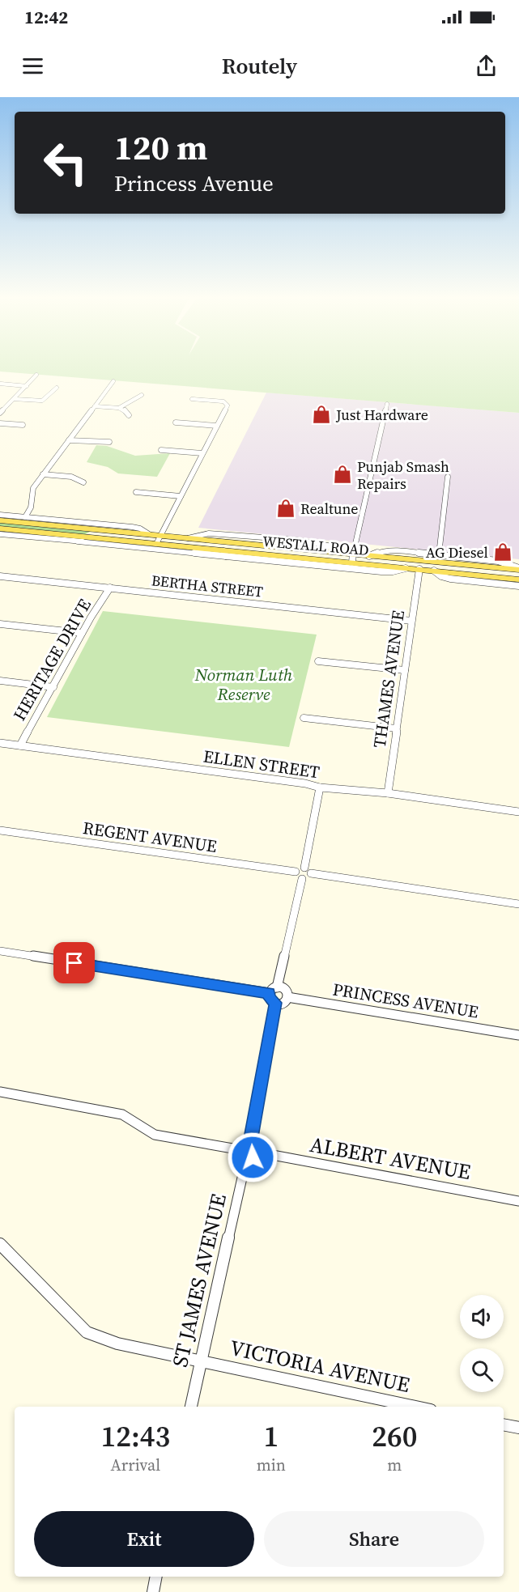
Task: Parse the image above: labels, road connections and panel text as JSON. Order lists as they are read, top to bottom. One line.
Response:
{"streets":{"main road":["WESTALL ROAD"],"street":["BERTHA STREET","HERITAGE DRIVE","THAMES AVENUE","ELLEN STREET","REGENT AVENUE","PRINCESS AVENUE","ALBERT AVENUE","ST JAMES AVENUE","VICTORIA AVENUE"]},"crossings":[["WESTALL ROAD","THAMES AVENUE"],["BERTHA STREET","HERITAGE DRIVE"],["BERTHA STREET","THAMES AVENUE"],["HERITAGE DRIVE","ELLEN STREET"],["THAMES AVENUE","ELLEN STREET"],["ALBERT AVENUE","ST JAMES AVENUE"],["ST JAMES AVENUE","VICTORIA AVENUE"]],"parks":["Norman Luth Reserve"],"places":{"shop":["Just Hardware","Punjab Smash Repairs","Realtune","AG Diesel"]},"page":{"status":"12:42","header":"Routely","turn":["120 m","Princess Avenue"],"eta":["12:43","Arrival","1","min","260","m"],"buttons":["Exit","Share"]}}
